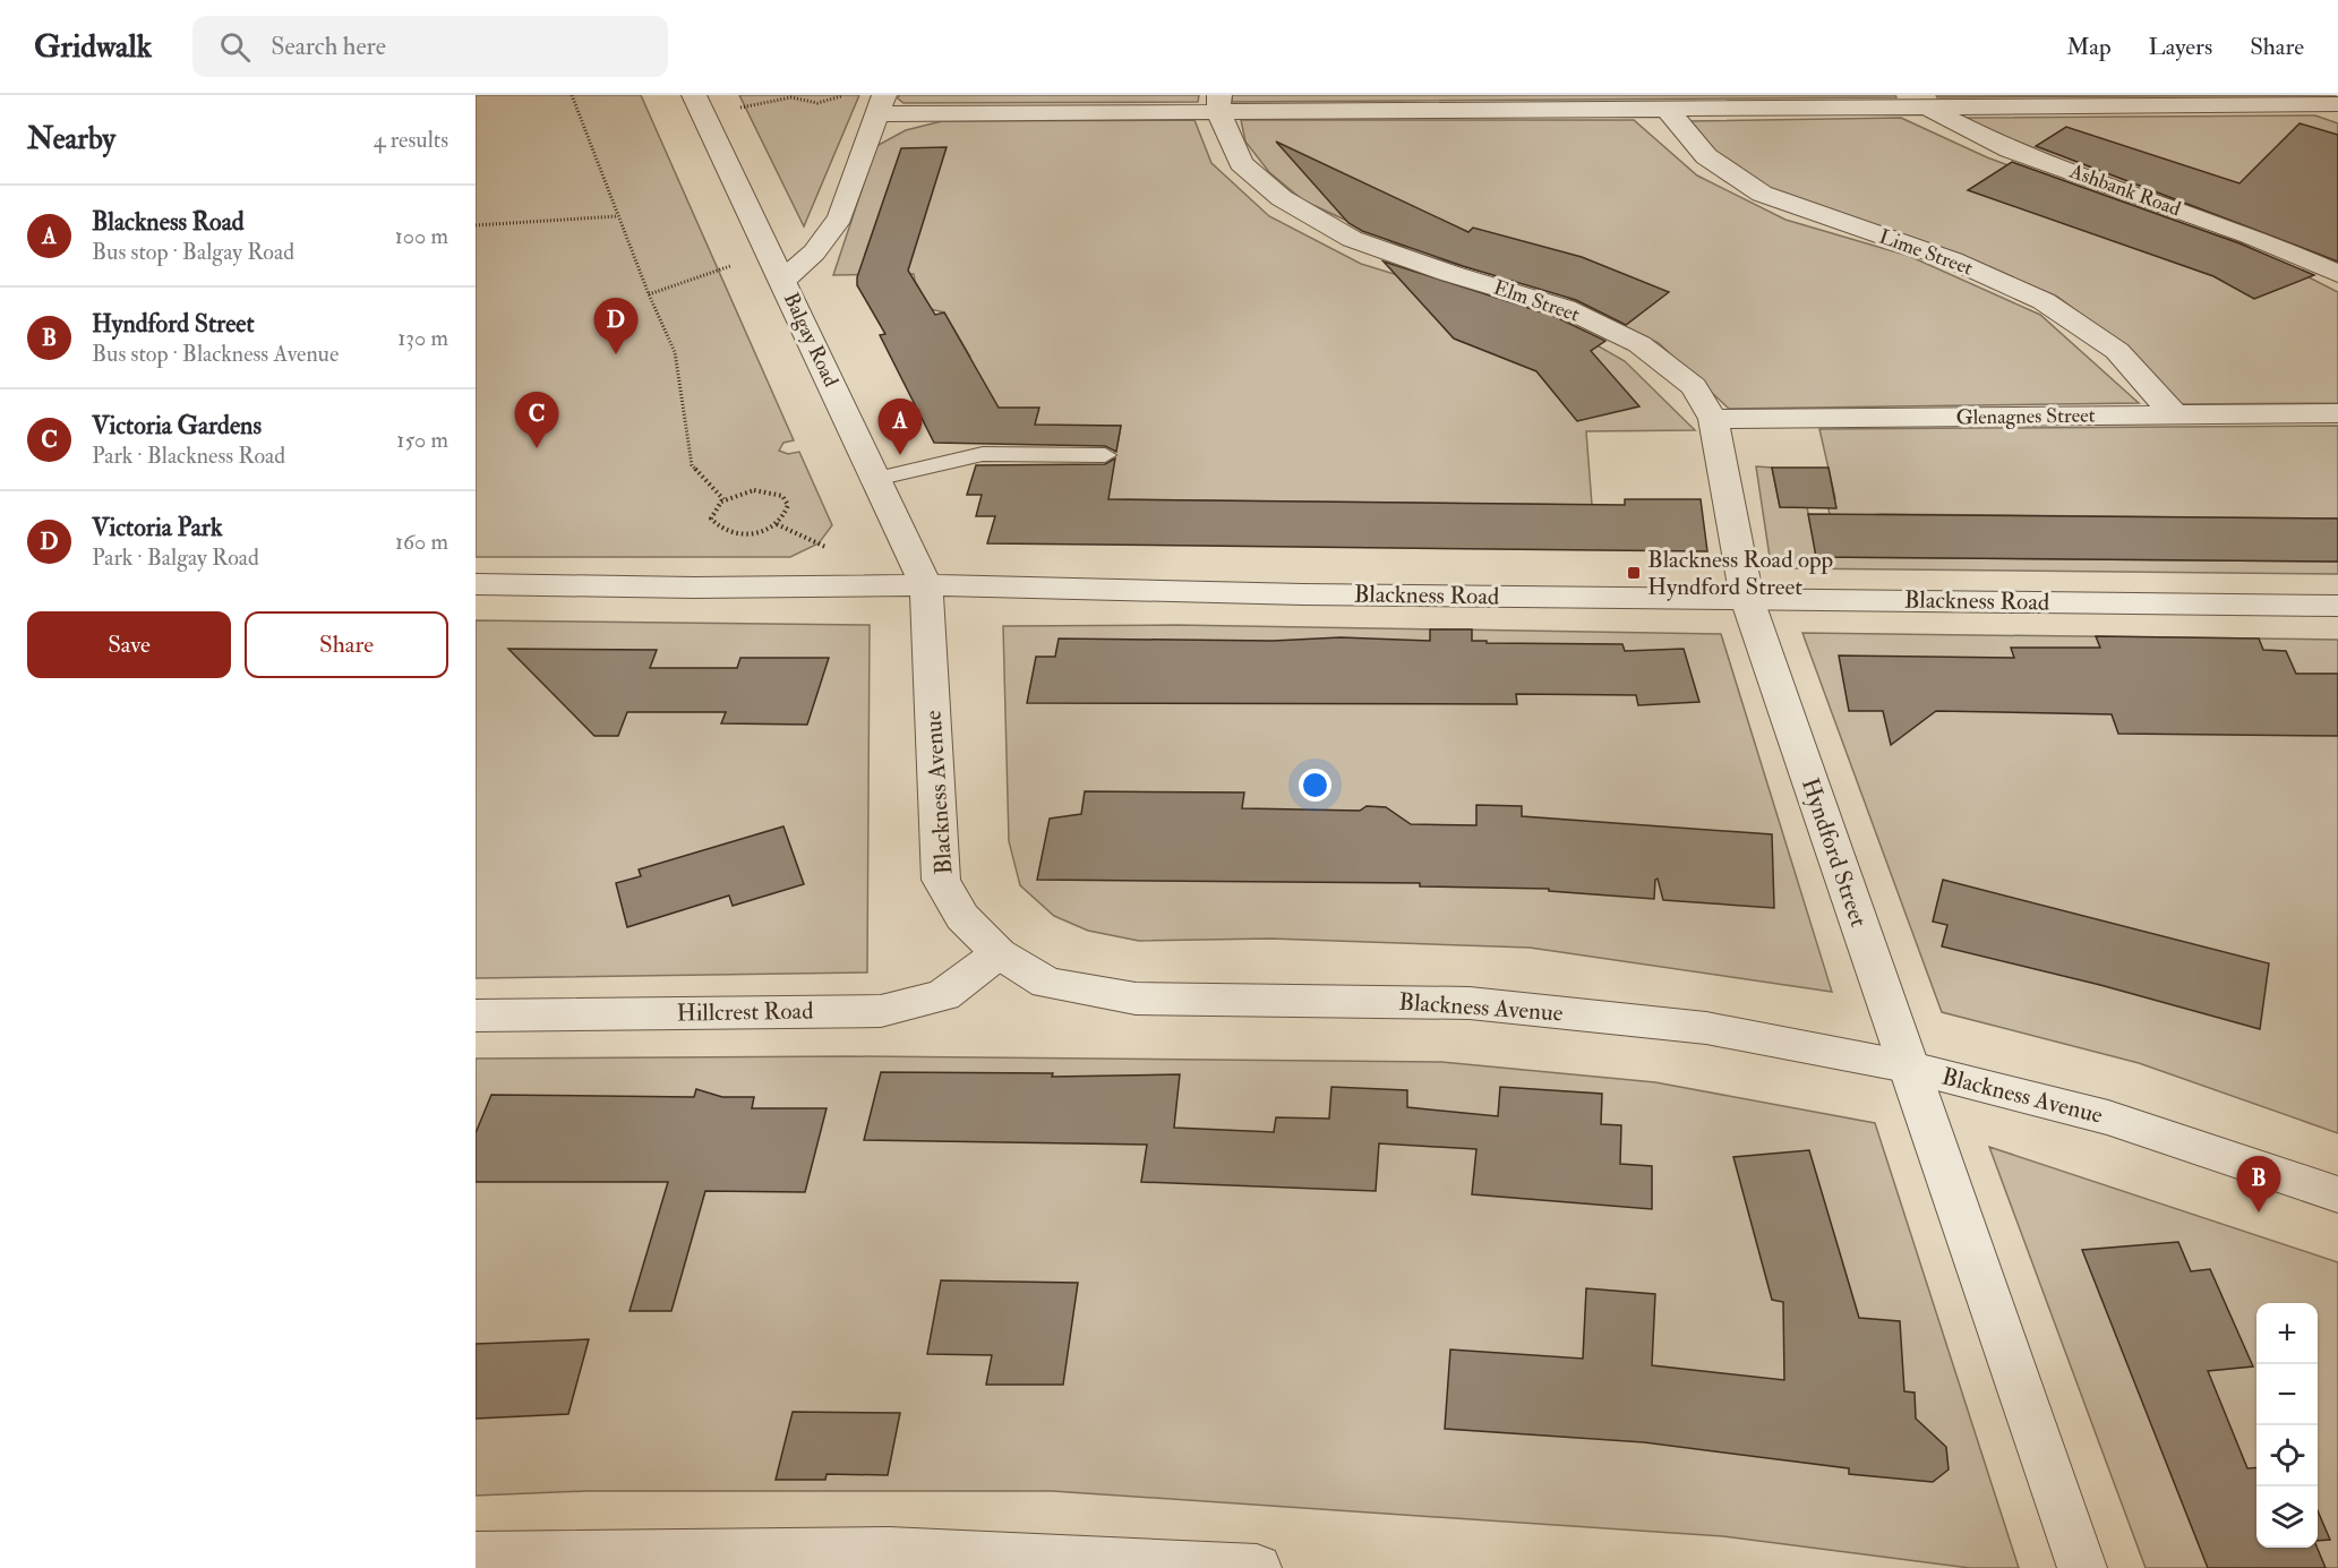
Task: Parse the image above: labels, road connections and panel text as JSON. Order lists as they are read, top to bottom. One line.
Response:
{"streets":{"street":["Ashbank Road","Lime Street","Elm Street","Balgay Road","Glenagnes Street","Blackness Road","Blackness Avenue","Hyndford Street","Hillcrest Road"]},"crossings":[["Lime Street","Glenagnes Street"],["Elm Street","Glenagnes Street"],["Elm Street","Blackness Road"],["Elm Street","Hyndford Street"],["Balgay Road","Blackness Road"],["Balgay Road","Blackness Avenue"],["Blackness Road","Blackness Avenue"],["Blackness Road","Hyndford Street"],["Blackness Avenue","Hyndford Street"],["Blackness Avenue","Hillcrest Road"]],"places":{"transit":["Blackness Road opp Hyndford Street"]},"page":{"header":"Gridwalk","search":"Search here","nav":["Map","Layers","Share"],"heading":["Nearby","4 results"],"list":[{"mark":"A","name":"Blackness Road","note":"Bus stop · Balgay Road","value":"100 m"},{"mark":"B","name":"Hyndford Street","note":"Bus stop · Blackness Avenue","value":"130 m"},{"mark":"C","name":"Victoria Gardens","note":"Park · Blackness Road","value":"150 m"},{"mark":"D","name":"Victoria Park","note":"Park · Balgay Road","value":"160 m"}],"pins":["D","C","A","B"],"buttons":["Save","Share"],"map_buttons":["+","−"]}}
